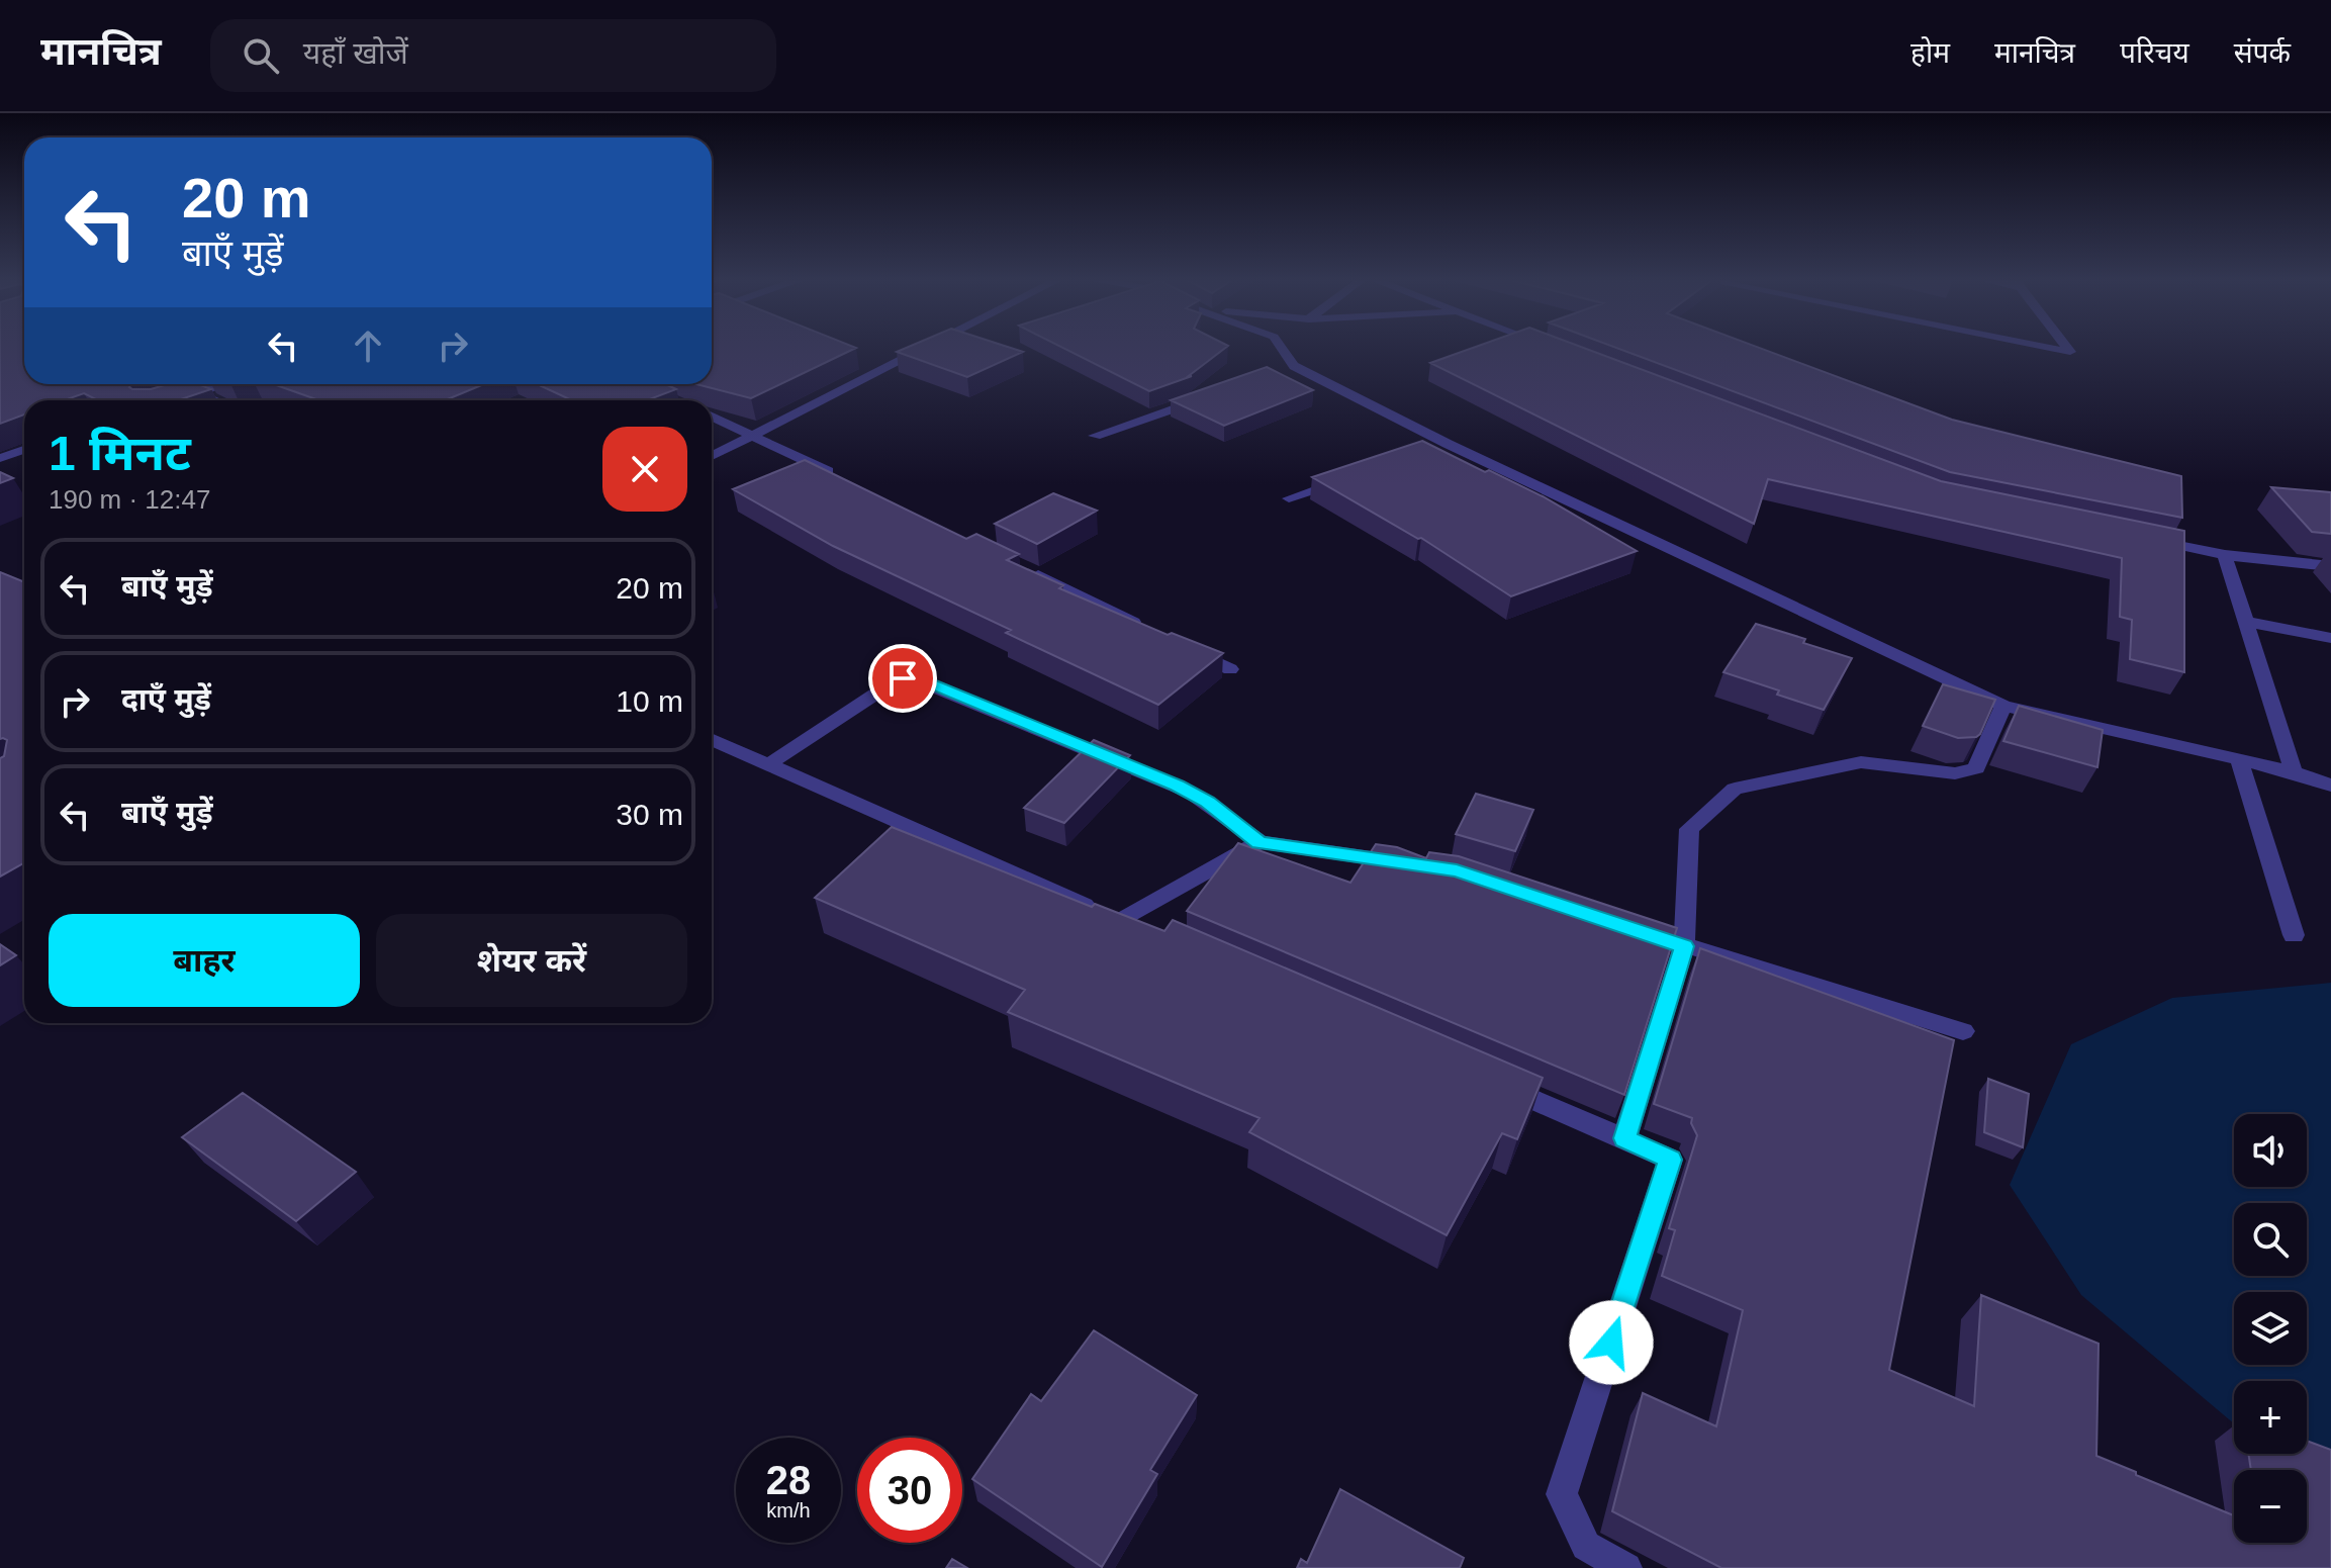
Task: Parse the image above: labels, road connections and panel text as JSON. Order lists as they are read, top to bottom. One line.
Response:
{"page":{"header":"मानचित्र","search":"यहाँ खोजें","nav":["होम","मानचित्र","परिचय","संपर्क"],"turn":["20 m","बाएँ मुड़ें"],"heading":["1 मिनट","190 m · 12:47"],"list":[{"name":"बाएँ मुड़ें","value":"20 m"},{"name":"दाएँ मुड़ें","value":"10 m"},{"name":"बाएँ मुड़ें","value":"30 m"}],"buttons":["बाहर","शेयर करें"],"map_buttons":["+","−"],"speed":"28 km/h","limit":"30"}}
